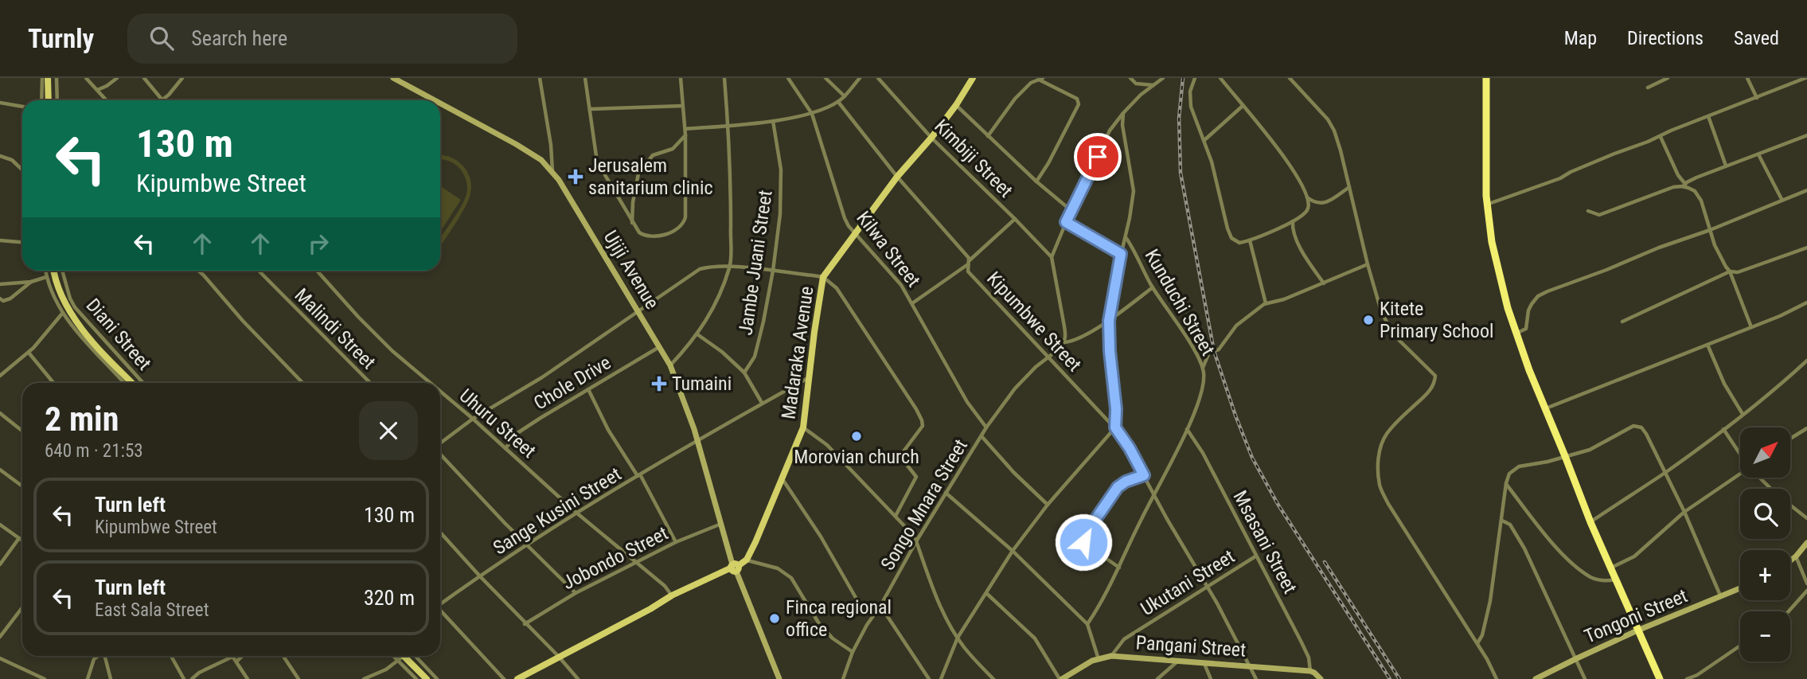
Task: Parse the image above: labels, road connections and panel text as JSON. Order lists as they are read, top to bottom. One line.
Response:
{"streets":{"main road":["Ujiji Avenue","Madaraka Avenue","Tongoni Street","Pangani Street"],"street":["Kimbiji Street","Kilwa Street","Jambe Juani Street","Kunduchi Street","Kipumbwe Street","Malindi Street","Diani Street","Chole Drive","Uhuru Street","Songo Mnara Street","Sange Kusini Street","Msasani Street","Jobondo Street","Ukutani Street"]},"crossings":[["Kimbiji Street","Madaraka Avenue"],["Kilwa Street","Madaraka Avenue"],["Kilwa Street","Songo Mnara Street"],["Ujiji Avenue","Chole Drive"],["Ujiji Avenue","Sange Kusini Street"],["Ujiji Avenue","Jobondo Street"],["Kunduchi Street","Kipumbwe Street"],["Kunduchi Street","Msasani Street"],["Kipumbwe Street","Madaraka Avenue"],["Kipumbwe Street","Songo Mnara Street"],["Kipumbwe Street","Ukutani Street"],["Kipumbwe Street","Pangani Street"],["Madaraka Avenue","Sange Kusini Street"],["Chole Drive","Uhuru Street"],["Uhuru Street","Sange Kusini Street"],["Uhuru Street","Jobondo Street"],["Msasani Street","Ukutani Street"],["Msasani Street","Pangani Street"],["Ukutani Street","Pangani Street"]],"places":{"health":["Jerusalem sanitarium clinic","Tumaini"],"other":["Kitete Primary School","Morovian church","Finca regional office"]},"north":"top right","page":{"header":"Turnly","search":"Search here","nav":["Map","Directions","Saved"],"turn":["130 m","Kipumbwe Street"],"heading":["2 min","640 m · 21:53"],"map_buttons":["+","−"],"list":[{"name":"Turn left","note":"Kipumbwe Street","value":"130 m"},{"name":"Turn left","note":"East Sala Street","value":"320 m"}]}}
